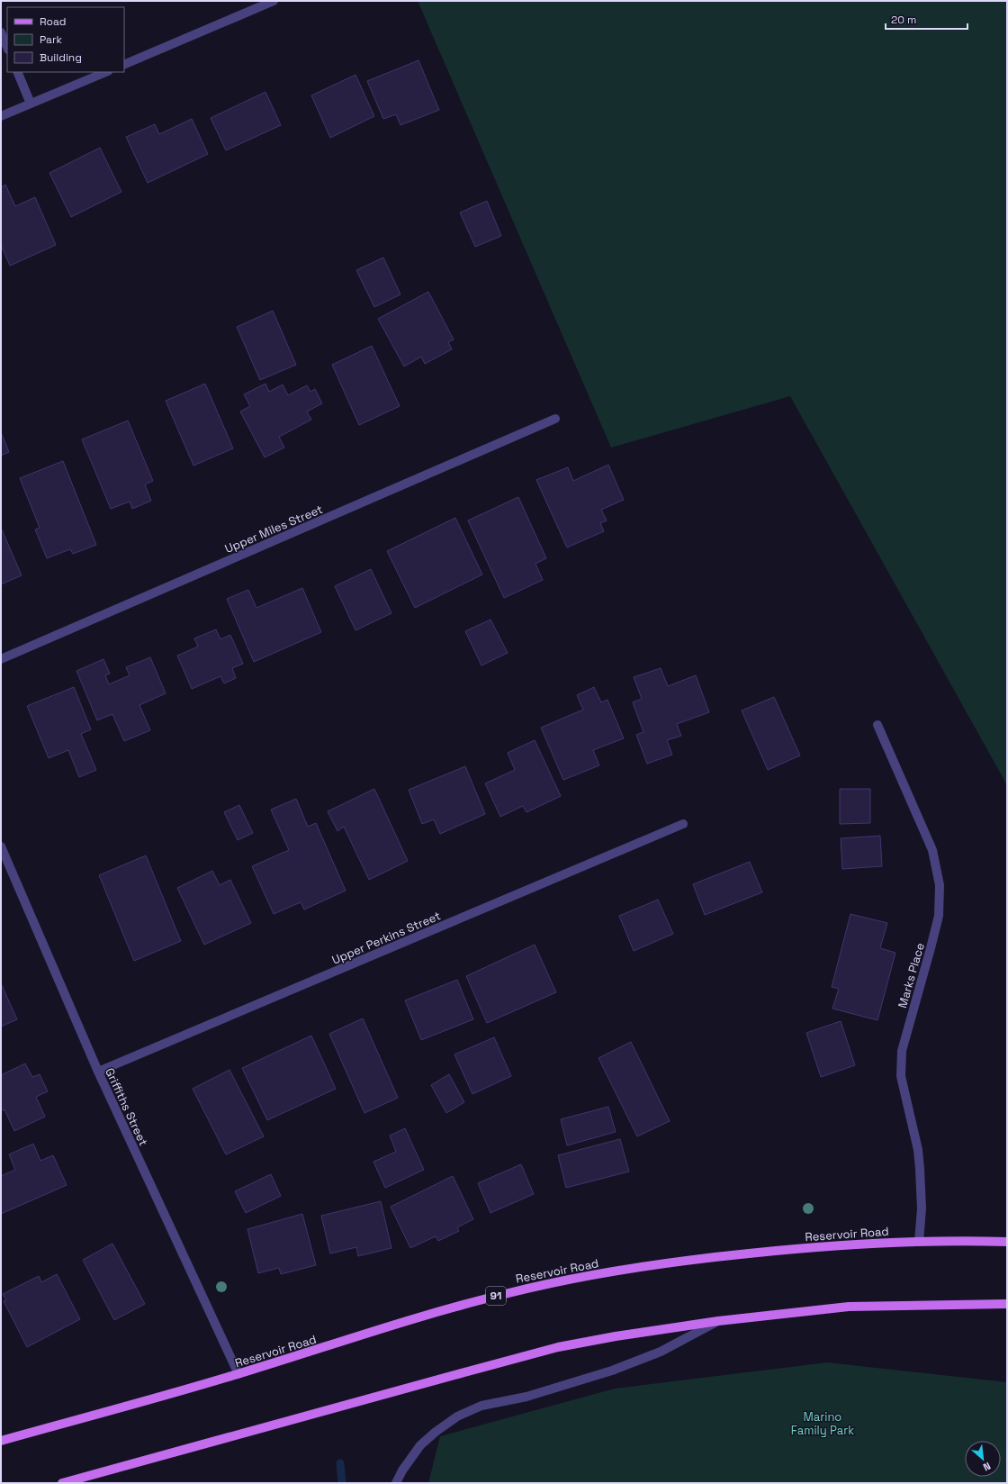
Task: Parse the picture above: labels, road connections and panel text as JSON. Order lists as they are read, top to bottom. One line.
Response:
{"streets":{"main road":["Reservoir Road","91"],"street":["Upper Miles Street","Upper Perkins Street","Marks Place","Griffiths Street"]},"crossings":[["Upper Perkins Street","Griffiths Street"],["Marks Place","Reservoir Road"],["Griffiths Street","Reservoir Road"]],"parks":["Marino Family Park"],"legend":["Road","Park","Building"],"scale_bar":"20 m","north":"bottom right"}
